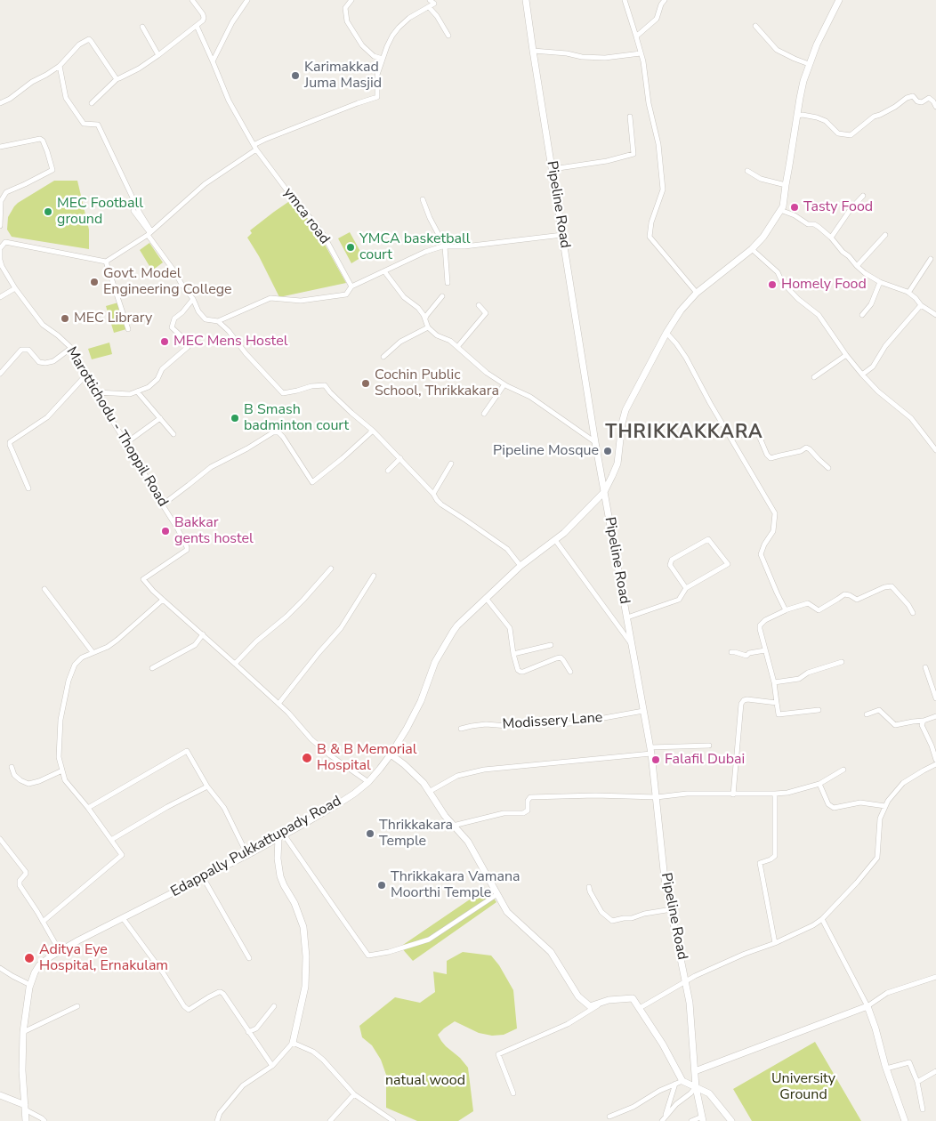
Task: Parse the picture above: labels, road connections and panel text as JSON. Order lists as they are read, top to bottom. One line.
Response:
{"streets":{"street":["Pipeline Road","ymca road","Marottichodu - Thoppil Road","Modissery Lane","Edappally Pukkattupady Road"]},"crossings":[["Pipeline Road","Modissery Lane"],["Pipeline Road","Edappally Pukkattupady Road"],["Marottichodu - Thoppil Road","Edappally Pukkattupady Road"]],"districts":["THRIKKAKKARA"],"parks":["University Ground","natual wood"],"places":["Karimakkad Juma Masjid","Tasty Food","MEC Football ground","YMCA basketball court","Govt. Model Engineering College","Homely Food","MEC Library","MEC Mens Hostel","Cochin Public School, Thrikkakara","B Smash badminton court","Pipeline Mosque","Bakkar gents hostel","B & B Memorial Hospital","Falafil Dubai","Thrikkakara Temple","Thrikkakara Vamana Moorthi Temple","Aditya Eye Hospital, Ernakulam"]}
